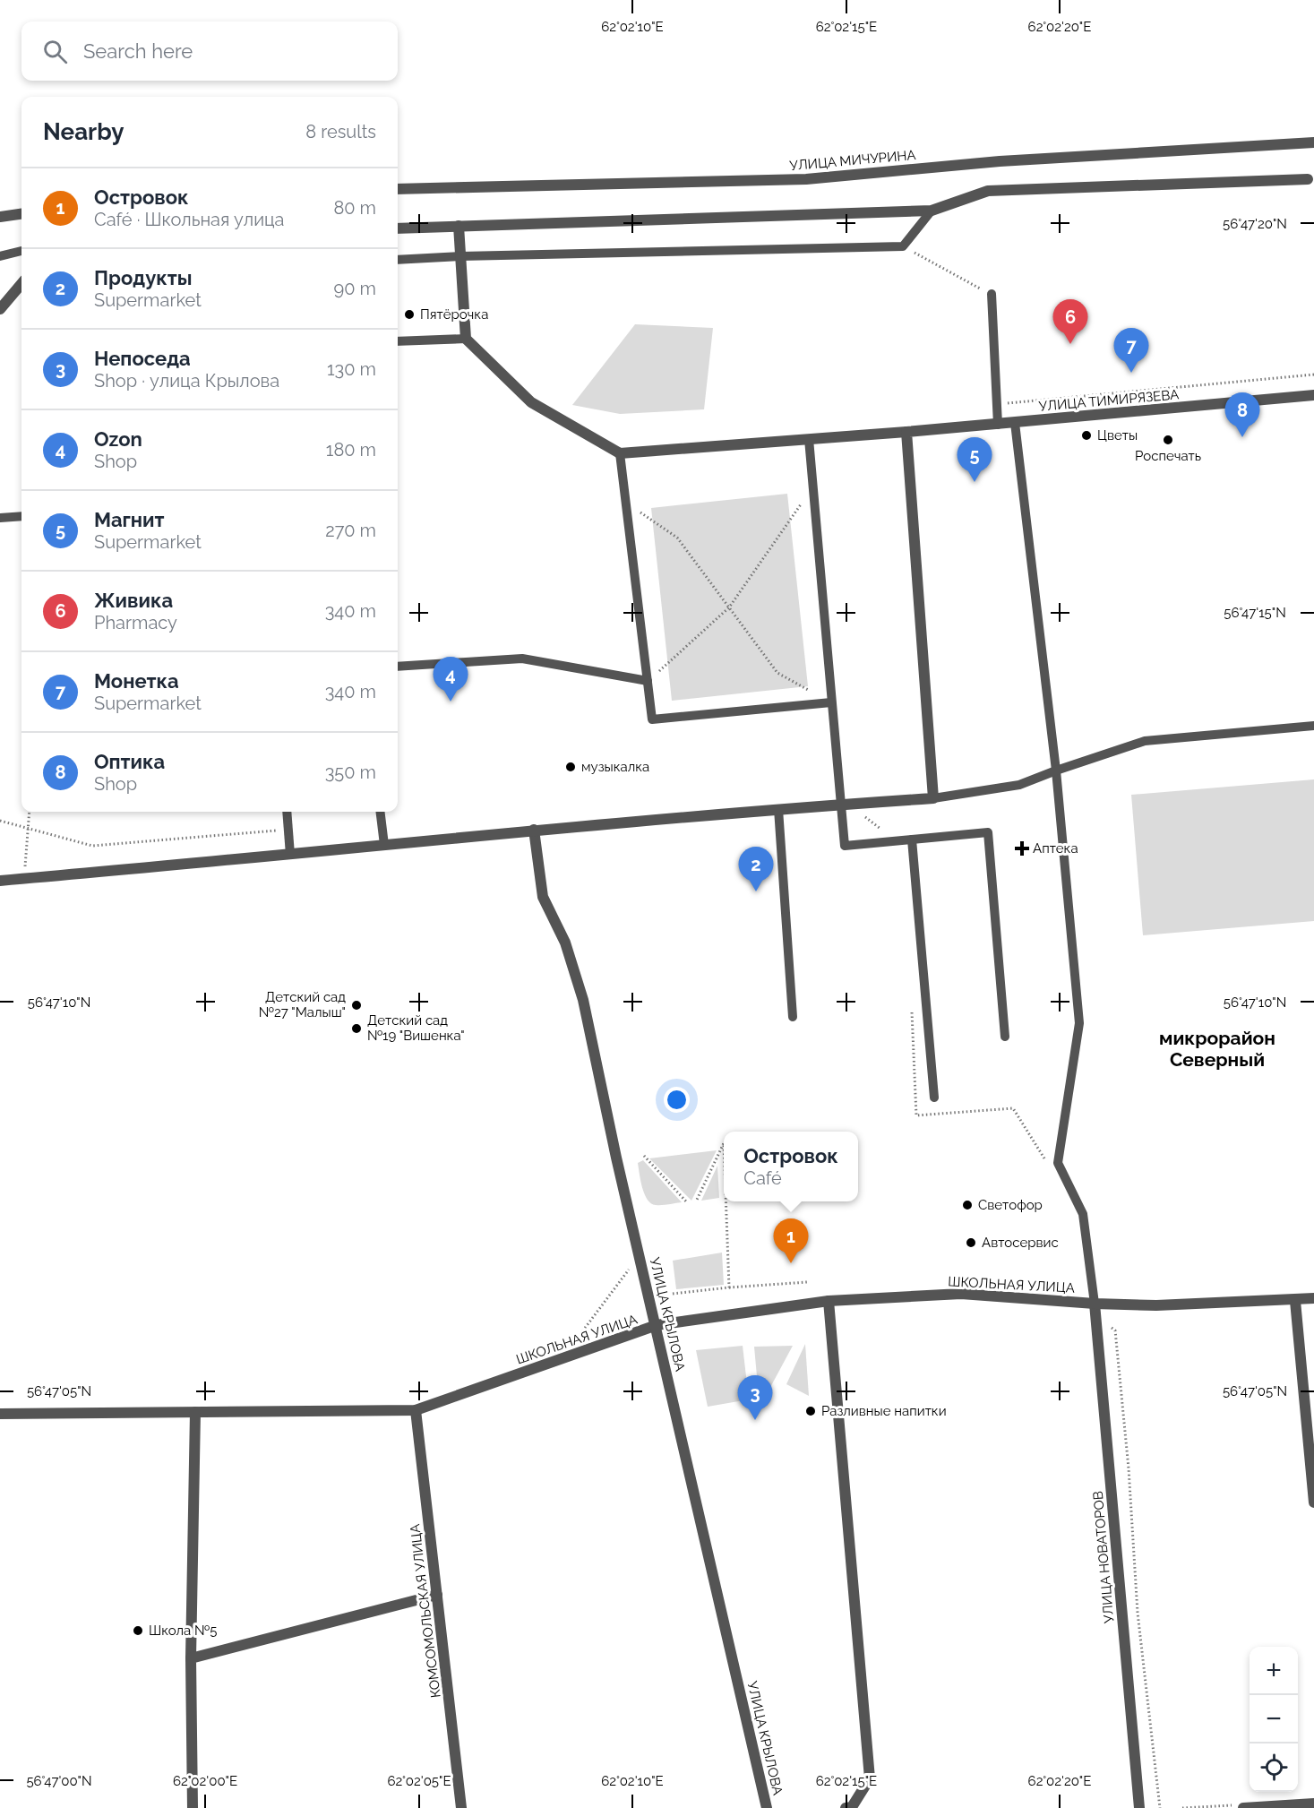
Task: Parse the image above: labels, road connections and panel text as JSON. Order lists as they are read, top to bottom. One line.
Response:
{"streets":{"street":["УЛИЦА МИЧУРИНА","УЛИЦА ТИМИРЯЗЕВА","ШКОЛЬНАЯ УЛИЦА","УЛИЦА КРЫЛОВА","УЛИЦА НОВАТОРОВ","КОМСОМОЛЬСКАЯ УЛИЦА"]},"crossings":[["ШКОЛЬНАЯ УЛИЦА","УЛИЦА КРЫЛОВА"],["ШКОЛЬНАЯ УЛИЦА","УЛИЦА НОВАТОРОВ"],["ШКОЛЬНАЯ УЛИЦА","КОМСОМОЛЬСКАЯ УЛИЦА"]],"districts":["микрорайон Северный"],"places":{"other":["Пятёрочка","Цветы","Роспечать","музыкалка","Детский сад №27 \"Малыш\"","Детский сад №19 \"Вишенка\"","Светофор","Автосервис","Разливные напитки","Школа №5"],"health":["Аптека"]},"page":{"search":"Search here","heading":["Nearby","8 results"],"list":[{"mark":"1","name":"Островок","note":"Café · Школьная улица","value":"80 m"},{"mark":"2","name":"Продукты","note":"Supermarket","value":"90 m"},{"mark":"3","name":"Непоседа","note":"Shop · улица Крылова","value":"130 m"},{"mark":"4","name":"Ozon","note":"Shop","value":"180 m"},{"mark":"5","name":"Магнит","note":"Supermarket","value":"270 m"},{"mark":"6","name":"Живика","note":"Pharmacy","value":"340 m"},{"mark":"7","name":"Монетка","note":"Supermarket","value":"340 m"},{"mark":"8","name":"Оптика","note":"Shop","value":"350 m"}],"pins":["6","7","8","5","4","2","1","3"],"popup":["Островок","Café"],"map_buttons":["+","−"]},"coordinates":["62°02'10\"E","62°02'15\"E","62°02'20\"E","56°47'20\"N","56°47'15\"N","56°47'10\"N","56°47'05\"N","56°47'00\"N","62°02'00\"E","62°02'05\"E"]}
